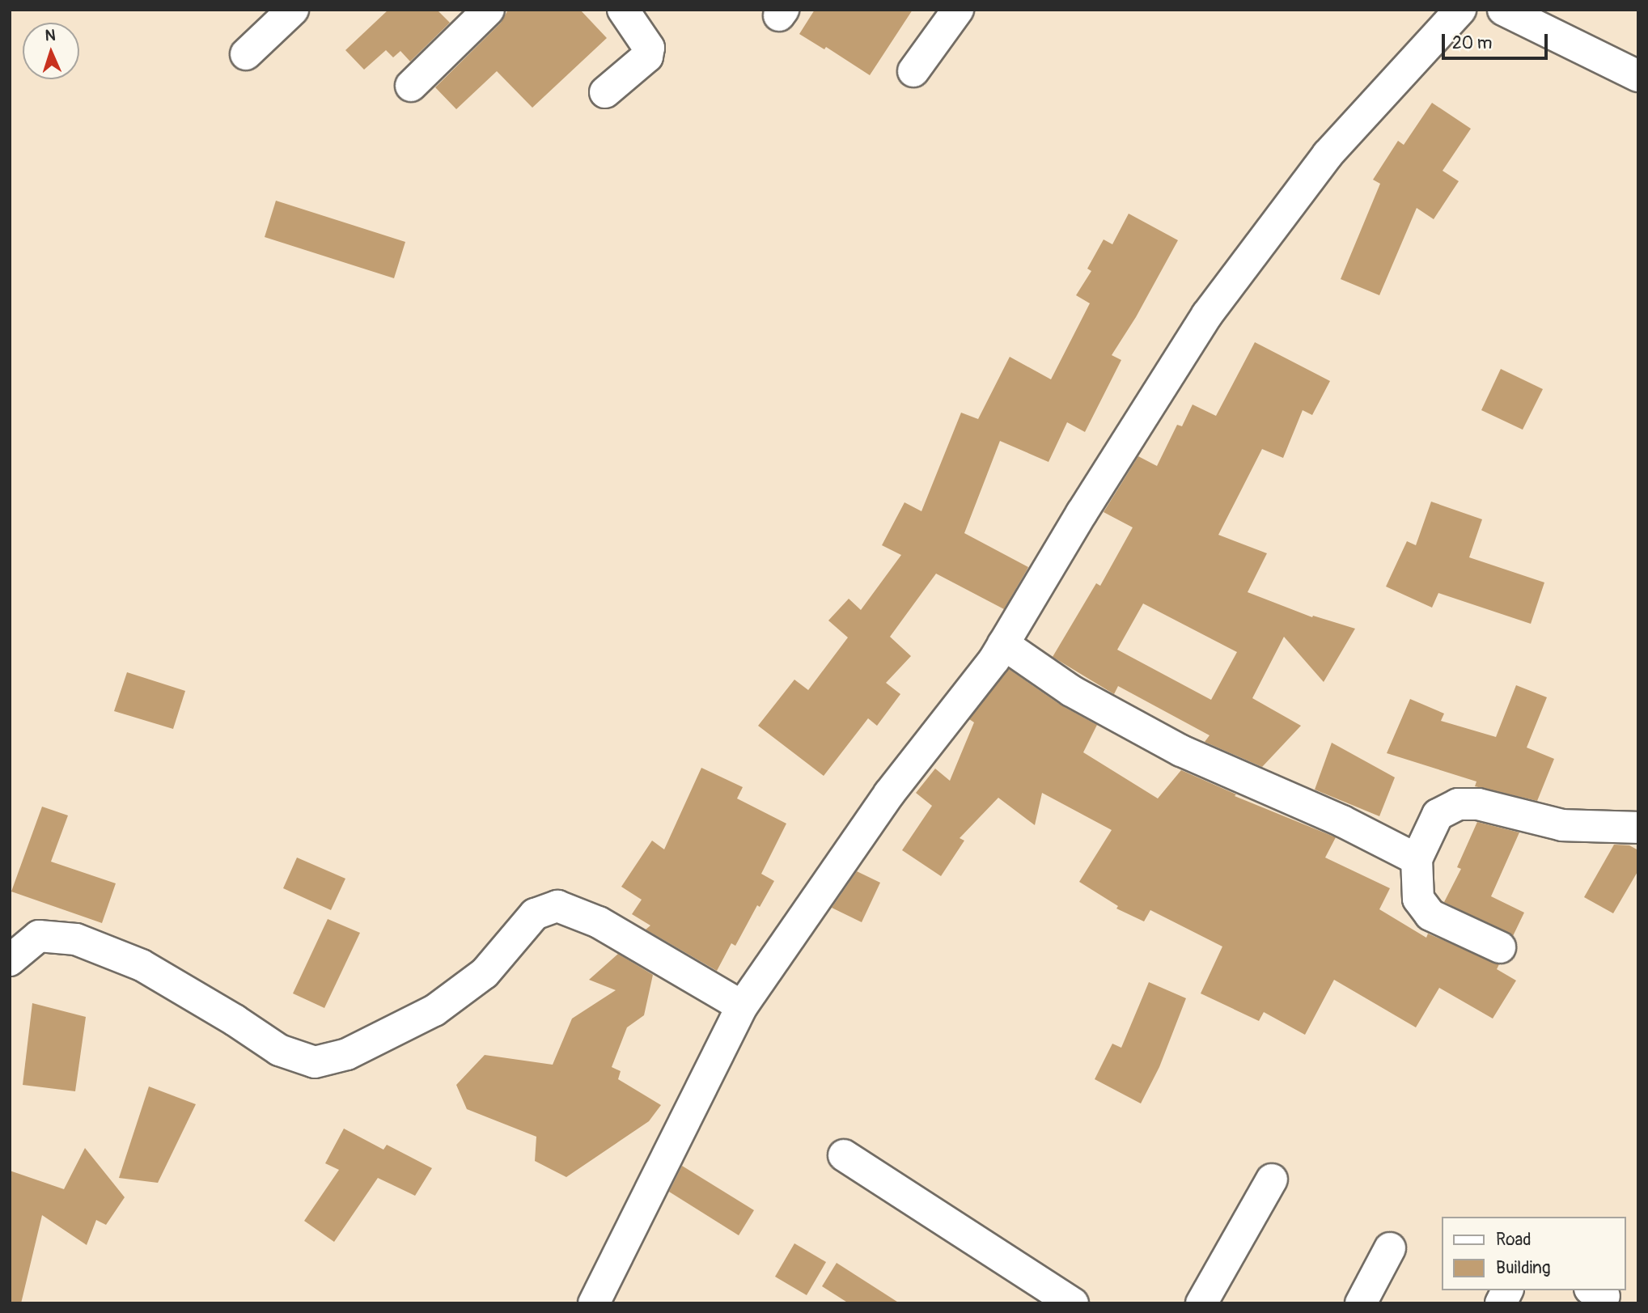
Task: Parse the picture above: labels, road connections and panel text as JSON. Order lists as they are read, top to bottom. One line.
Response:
{"legend":["Road","Building"],"scale_bar":"20 m","north":"top"}
